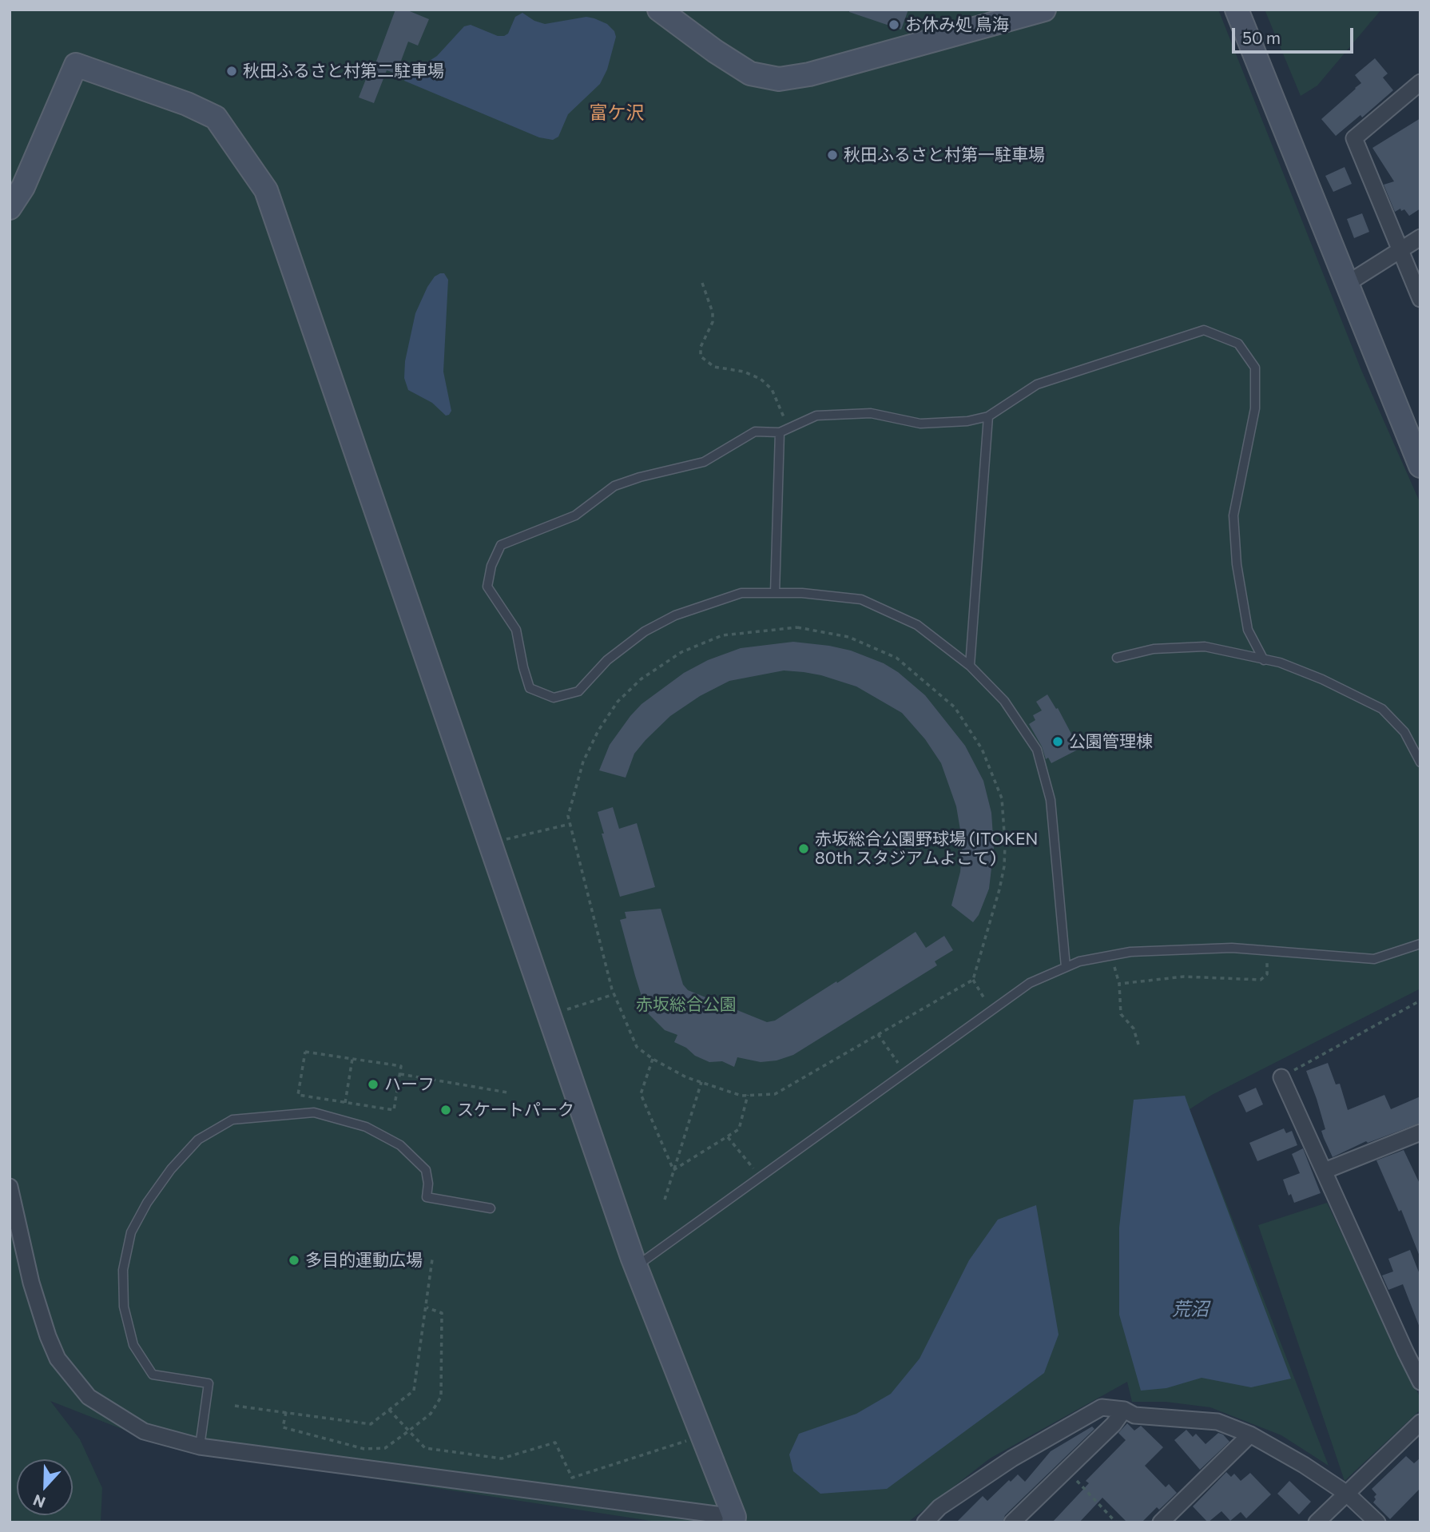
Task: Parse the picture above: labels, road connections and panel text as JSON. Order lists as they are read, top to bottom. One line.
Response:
{"districts":["富ケ沢"],"water":["荒沼"],"parks":["赤坂総合公園"],"places":["お休み処 鳥海","秋田ふるさと村第二駐車場","秋田ふるさと村第一駐車場","公園管理棟","赤坂総合公園野球場 (ITOKEN 80th スタジアムよこて)","ハーフ","スケートパーク","多目的運動広場"],"scale_bar":"50 m","north":"bottom"}
